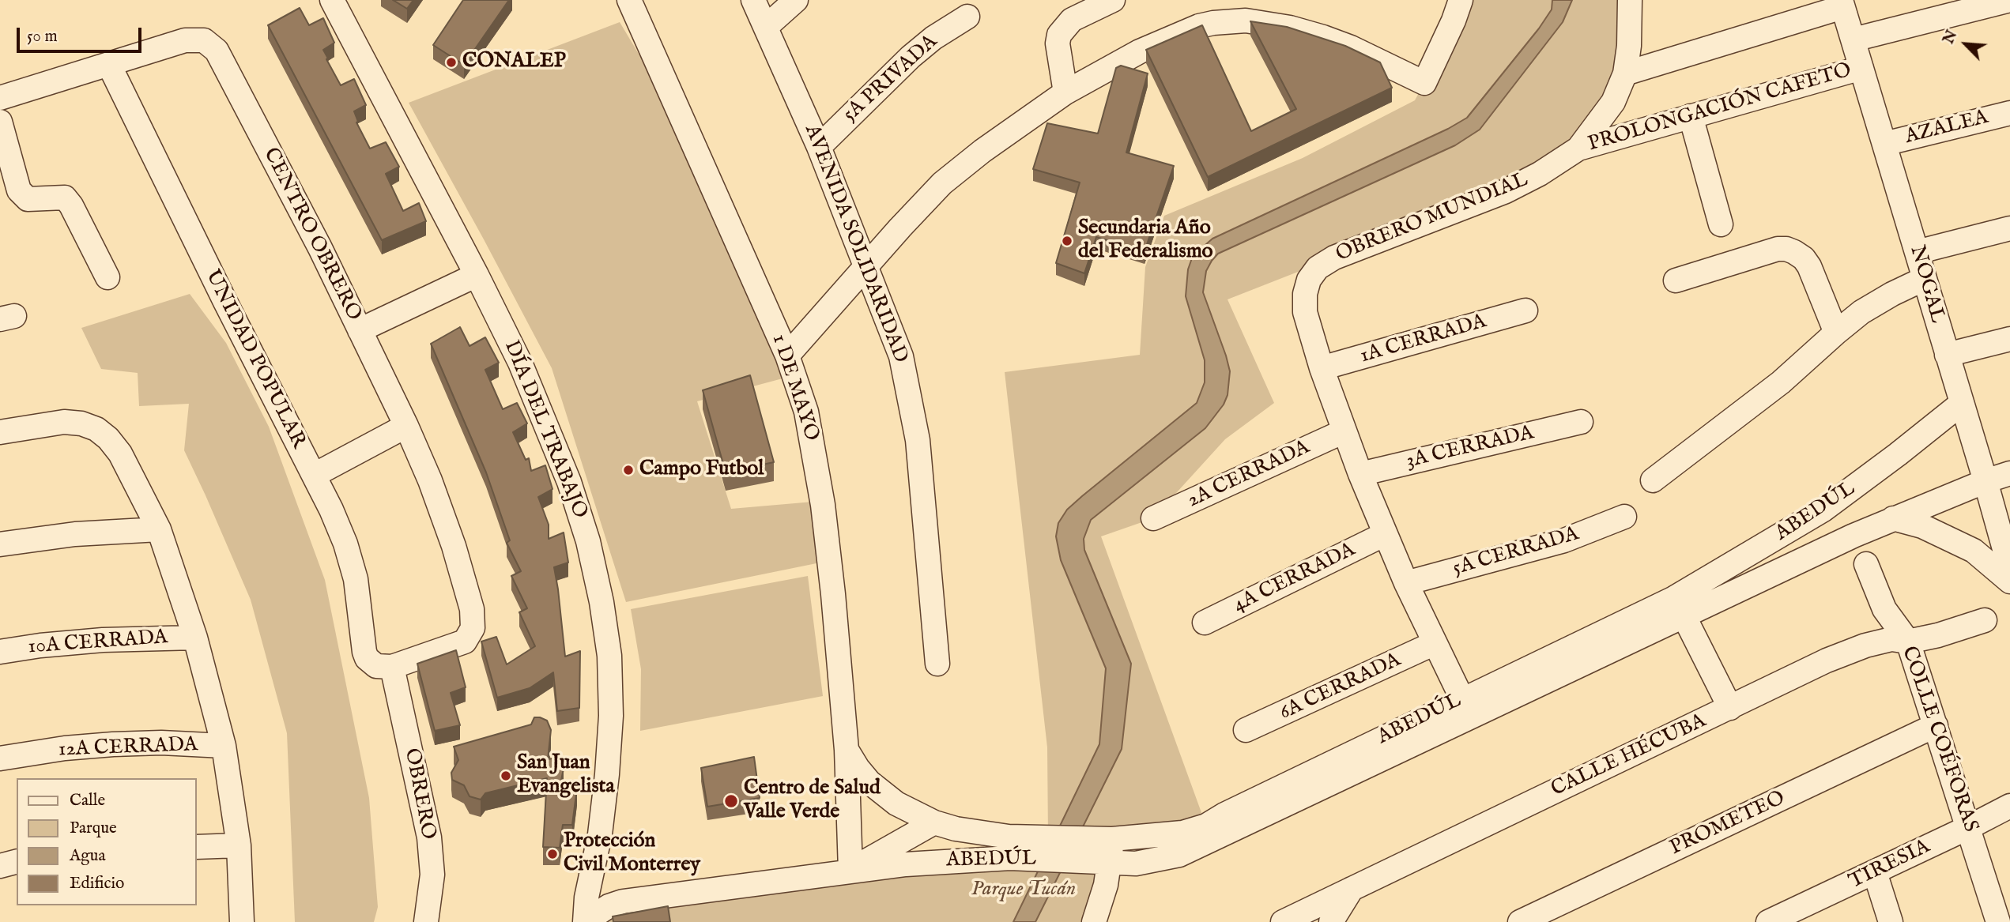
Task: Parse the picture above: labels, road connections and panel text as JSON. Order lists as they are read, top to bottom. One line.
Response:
{"streets":{"street":["5A PRIVADA","PROLONGACIÓN CAFETO","AZALEA","OBRERO MUNDIAL","CENTRO OBRERO","AVENIDA SOLIDARIDAD","NOGAL","1A CERRADA","UNIDAD POPULAR","1 DE MAYO","DÍA DEL TRABAJO","3A CERRADA","2A CERRADA","ABEDÚL","5A CERRADA","4A CERRADA","10A CERRADA","6A CERRADA","COLLE COÉFORAS","12A CERRADA","CALLE HÉCUBA","OBRERO","PROMETEO","TIRESIA"]},"crossings":[["5A PRIVADA","AVENIDA SOLIDARIDAD"],["PROLONGACIÓN CAFETO","OBRERO MUNDIAL"],["PROLONGACIÓN CAFETO","NOGAL"],["AZALEA","NOGAL"],["OBRERO MUNDIAL","1A CERRADA"],["OBRERO MUNDIAL","3A CERRADA"],["OBRERO MUNDIAL","2A CERRADA"],["OBRERO MUNDIAL","ABEDÚL"],["OBRERO MUNDIAL","5A CERRADA"],["OBRERO MUNDIAL","4A CERRADA"],["OBRERO MUNDIAL","6A CERRADA"],["CENTRO OBRERO","UNIDAD POPULAR"],["CENTRO OBRERO","OBRERO"],["NOGAL","ABEDÚL"],["UNIDAD POPULAR","OBRERO"],["1 DE MAYO","ABEDÚL"],["DÍA DEL TRABAJO","ABEDÚL"],["COLLE COÉFORAS","CALLE HÉCUBA"],["COLLE COÉFORAS","PROMETEO"],["COLLE COÉFORAS","TIRESIA"]],"parks":["Parque Tucán"],"places":["CONALEP","Secundaria Año del Federalismo","Campo Futbol","San Juan Evangelista","Centro de Salud Valle Verde","Protección Civil Monterrey"],"legend":["Calle","Parque","Agua","Edificio"],"scale_bar":"50 m","north":"top left"}
